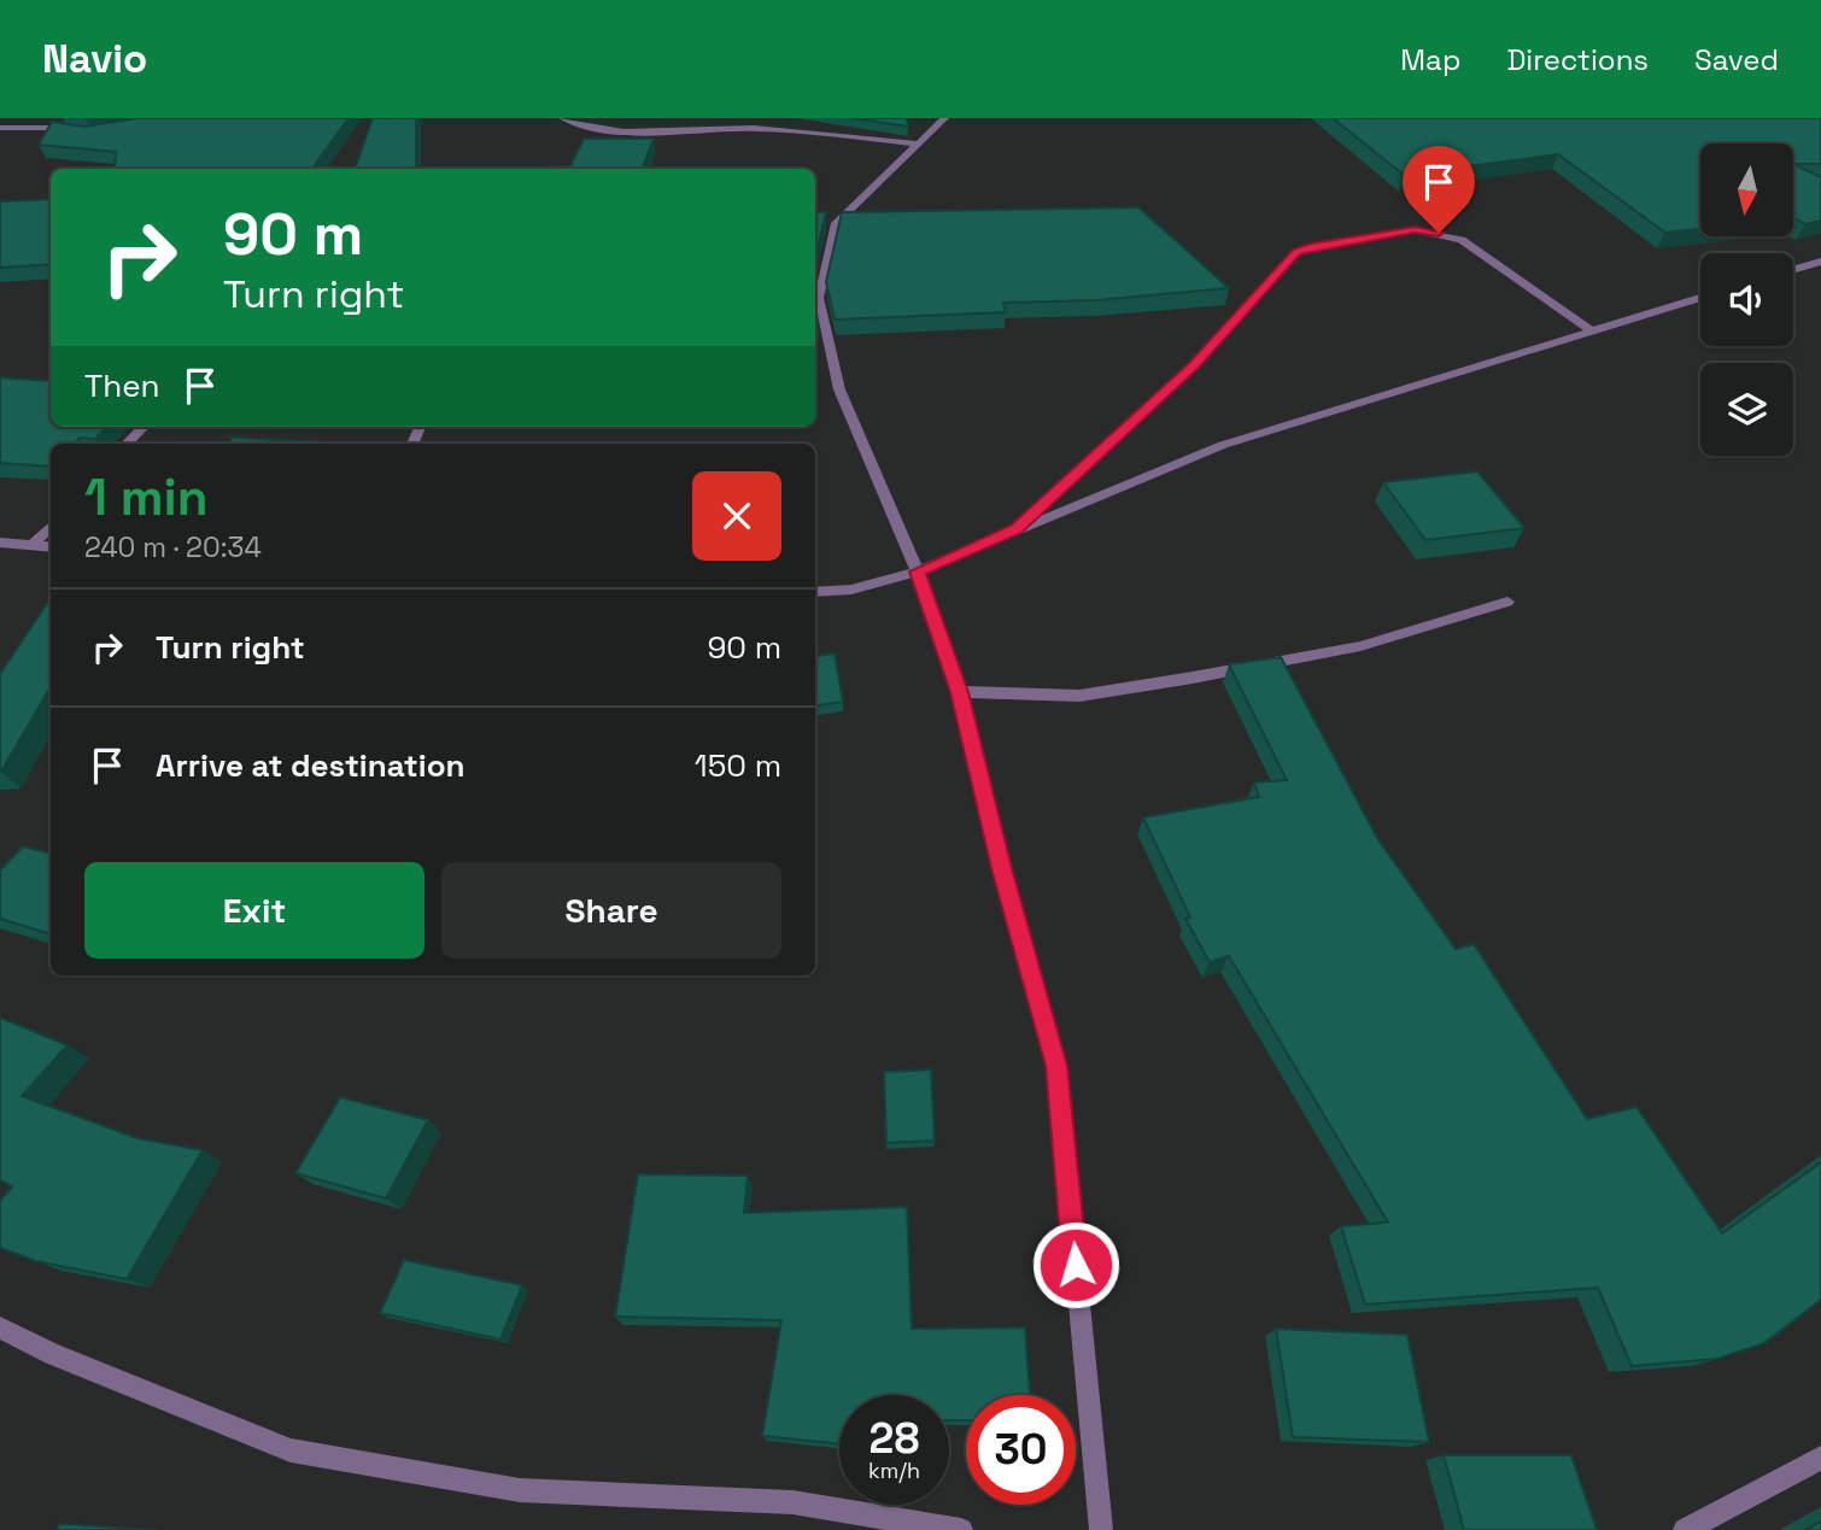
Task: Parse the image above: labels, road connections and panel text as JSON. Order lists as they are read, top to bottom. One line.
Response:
{"north":"bottom","page":{"header":"Navio","nav":["Map","Directions","Saved"],"turn":["90 m","Turn right"],"then":"Then","heading":["1 min","240 m · 20:34"],"list":[{"name":"Turn right","value":"90 m"},{"name":"Arrive at destination","value":"150 m"}],"buttons":["Exit","Share"],"speed":"28 km/h","limit":"30"}}
